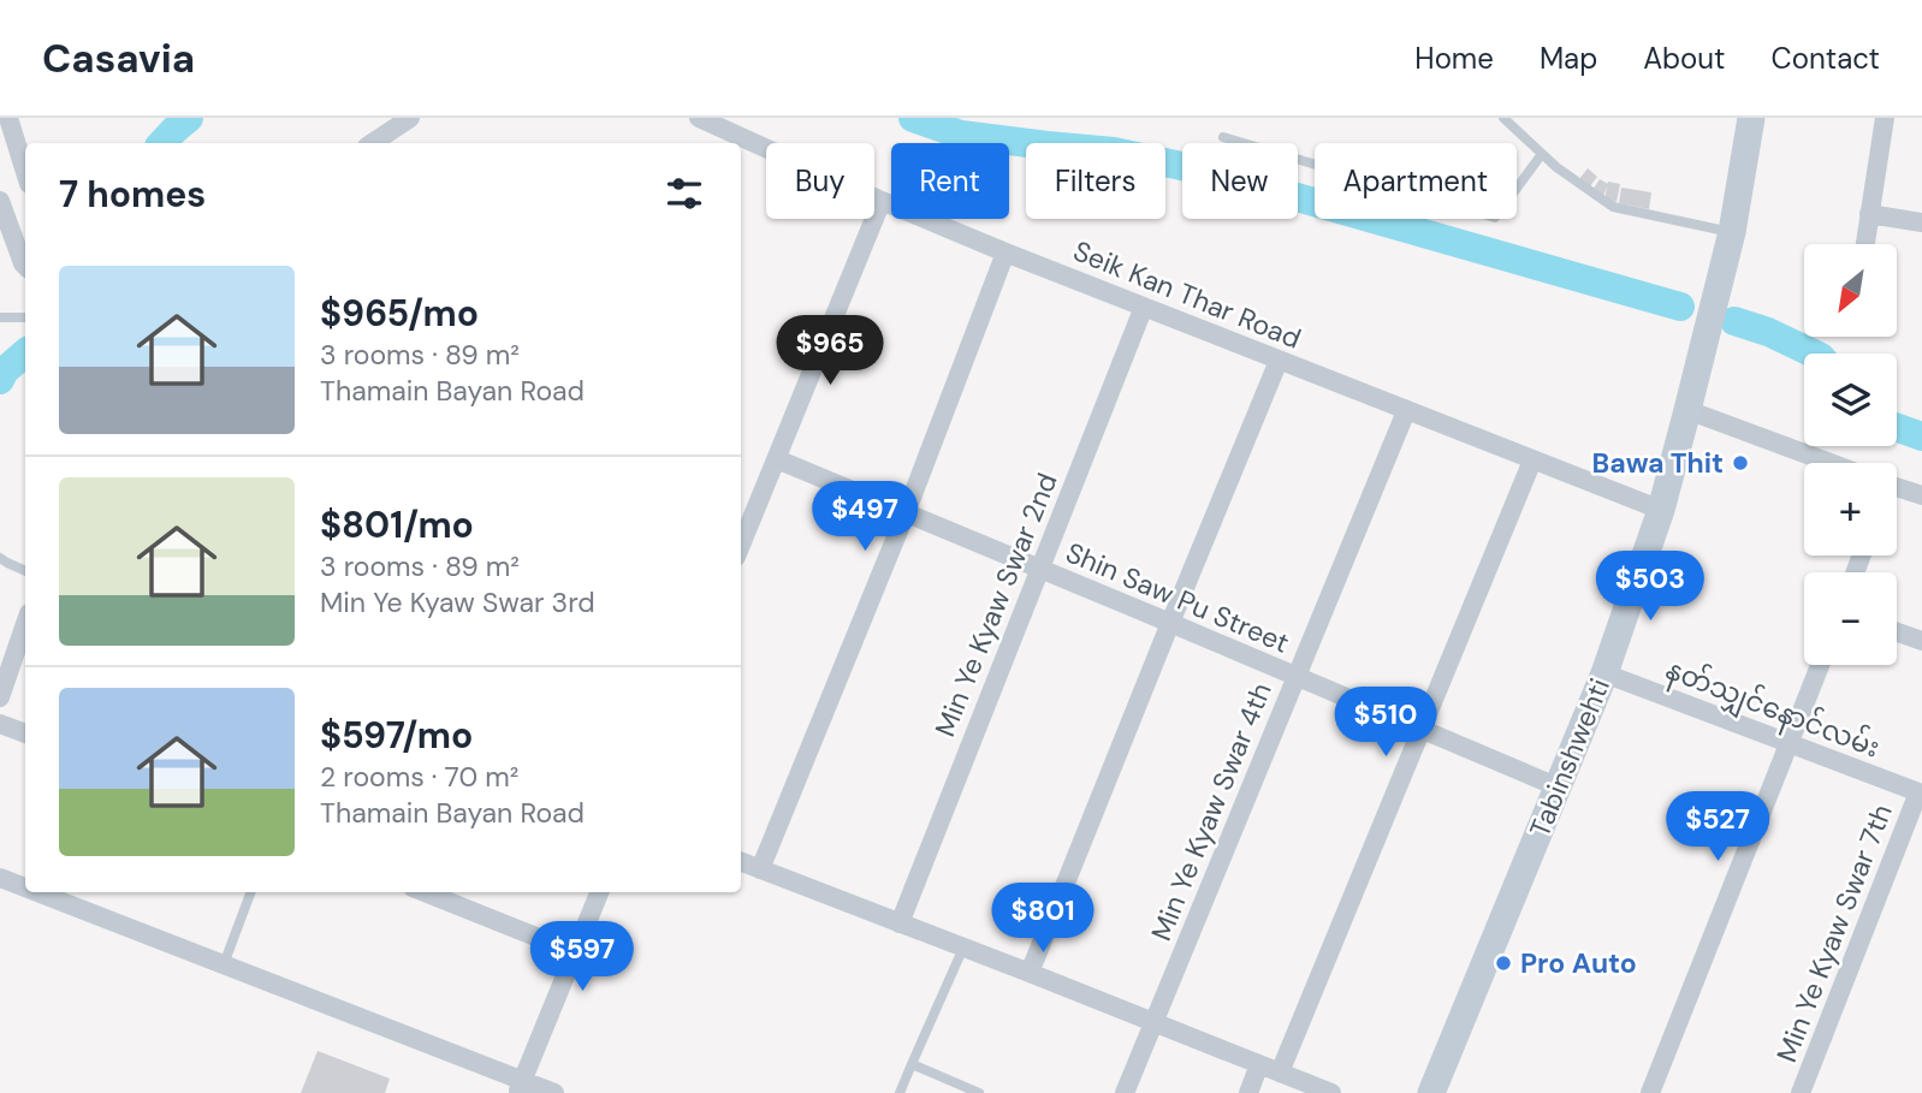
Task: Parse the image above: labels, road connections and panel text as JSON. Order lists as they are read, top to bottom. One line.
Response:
{"streets":{"main road":["Tabinshwehti"],"street":["Seik Kan Thar Road","Shin Saw Pu Street","Min Ye Kyaw Swar 2nd","နတ်သျှင်နောင်လမ်း","Min Ye Kyaw Swar 4th","Min Ye Kyaw Swar 7th"]},"crossings":[["Seik Kan Thar Road","Min Ye Kyaw Swar 2nd"],["Seik Kan Thar Road","Tabinshwehti"],["Seik Kan Thar Road","Min Ye Kyaw Swar 4th"],["Shin Saw Pu Street","Min Ye Kyaw Swar 2nd"],["Shin Saw Pu Street","Tabinshwehti"],["Shin Saw Pu Street","Min Ye Kyaw Swar 4th"],["နတ်သျှင်နောင်လမ်း","Tabinshwehti"],["နတ်သျှင်နောင်လမ်း","Min Ye Kyaw Swar 7th"]],"places":["Bawa Thit","Pro Auto"],"north":"bottom left","page":{"header":"Casavia","nav":["Home","Map","About","Contact"],"chip":["Buy","Rent","Filters","New","Apartment"],"heading":"7 homes","map_buttons":["+","−"],"list":[{"name":"$965/mo","note":"3 rooms · 89 m² · Thamain Bayan Road"},{"name":"$801/mo","note":"3 rooms · 89 m² · Min Ye Kyaw Swar 3rd"},{"name":"$597/mo","note":"2 rooms · 70 m² · Thamain Bayan Road"}],"price":["$965","$497","$503","$510","$527","$801","$597"]}}
